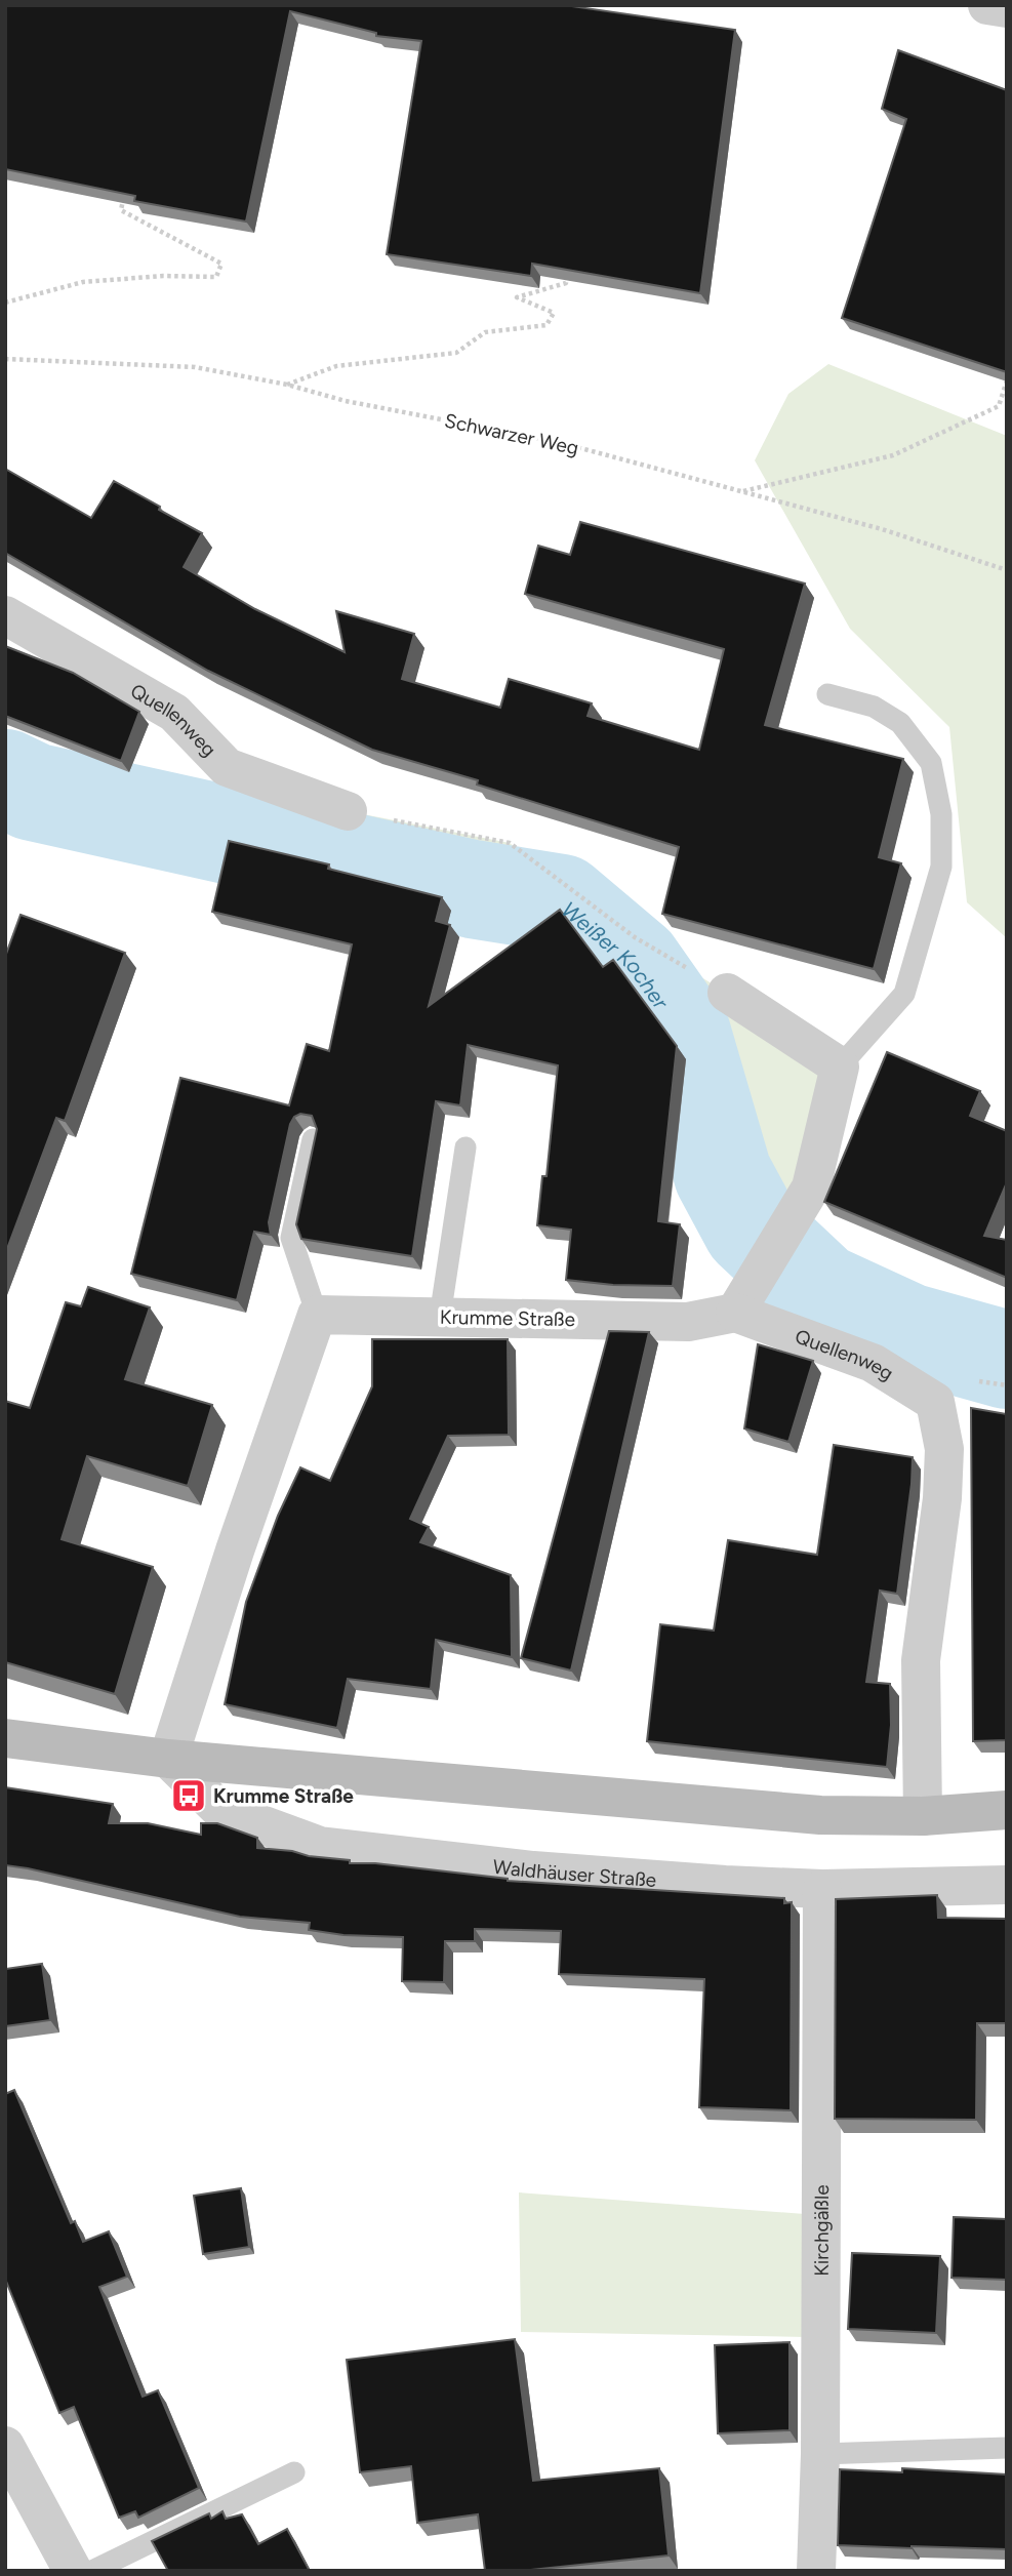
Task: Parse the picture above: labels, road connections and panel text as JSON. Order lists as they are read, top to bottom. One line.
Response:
{"streets":{"street":["Quellenweg","Krumme Straße","Waldhäuser Straße","Kirchgäßle"],"path":["Schwarzer Weg"]},"crossings":[["Quellenweg","Krumme Straße"],["Waldhäuser Straße","Kirchgäßle"]],"water":["Weißer Kocher"],"places":{"bus stop":["Krumme Straße"]}}
